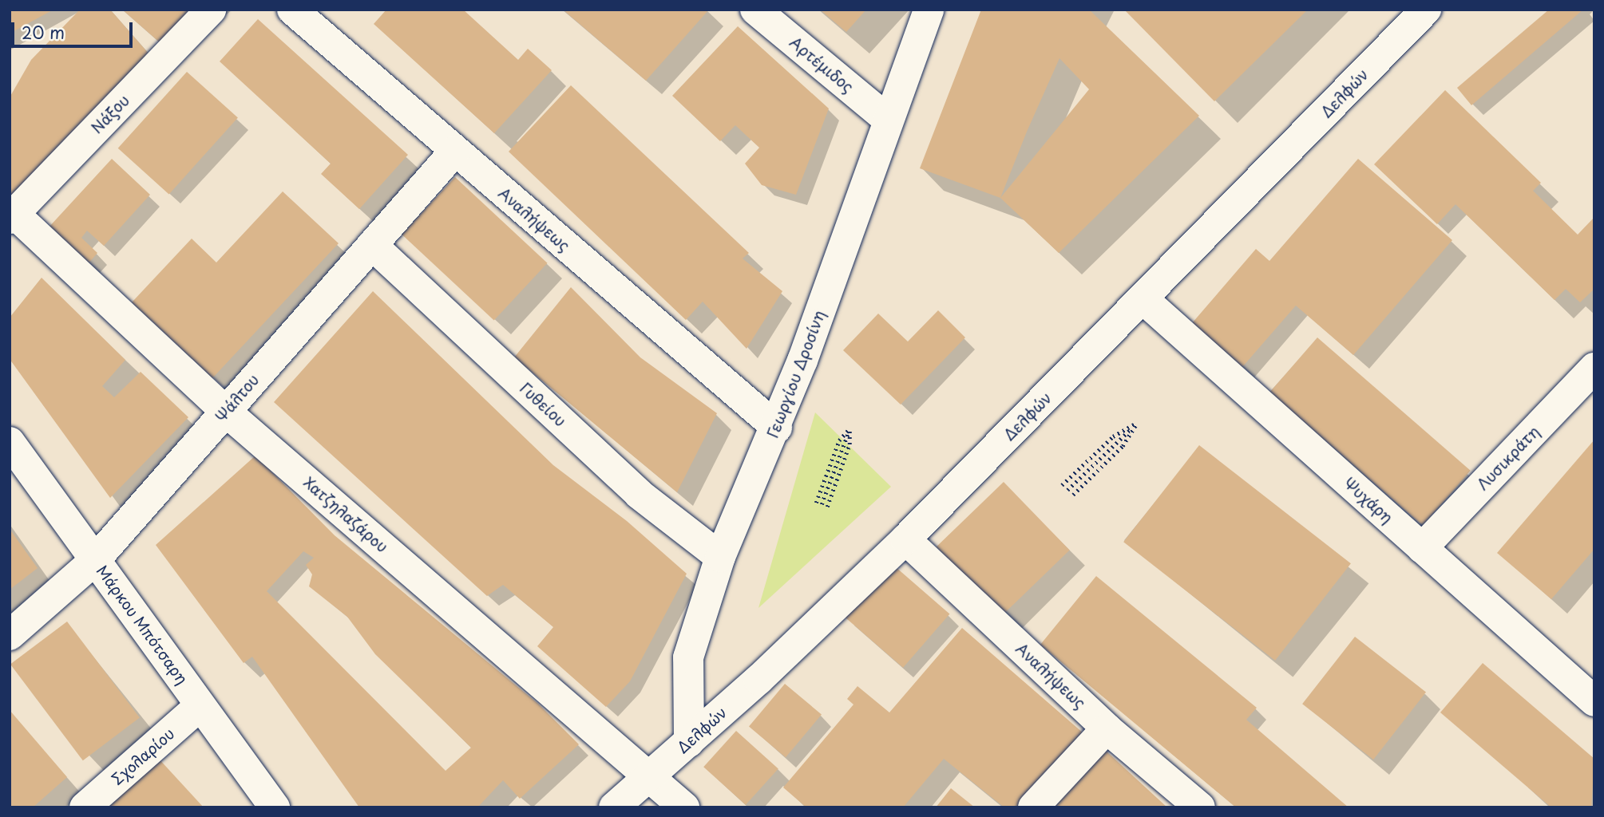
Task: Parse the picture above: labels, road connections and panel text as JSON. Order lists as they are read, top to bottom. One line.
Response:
{"streets":{"street":["Αρτέμιδος","Δελφών","Νάξου","Αναλήψεως","Γεωργίου Δροσίνη","Ψάλτου","Γυθείου","Λυσικράτη","Ψυχάρη","Χατζηλαζάρου","Μάρκου Μπότσαρη","Σχολαρίου"]},"crossings":[["Αρτέμιδος","Γεωργίου Δροσίνη"],["Δελφών","Αναλήψεως"],["Δελφών","Γεωργίου Δροσίνη"],["Δελφών","Ψυχάρη"],["Δελφών","Χατζηλαζάρου"],["Νάξου","Χατζηλαζάρου"],["Αναλήψεως","Γεωργίου Δροσίνη"],["Αναλήψεως","Ψάλτου"],["Γεωργίου Δροσίνη","Γυθείου"],["Ψάλτου","Γυθείου"],["Ψάλτου","Χατζηλαζάρου"],["Ψάλτου","Μάρκου Μπότσαρη"],["Λυσικράτη","Ψυχάρη"],["Μάρκου Μπότσαρη","Σχολαρίου"]],"scale_bar":"20 m"}
